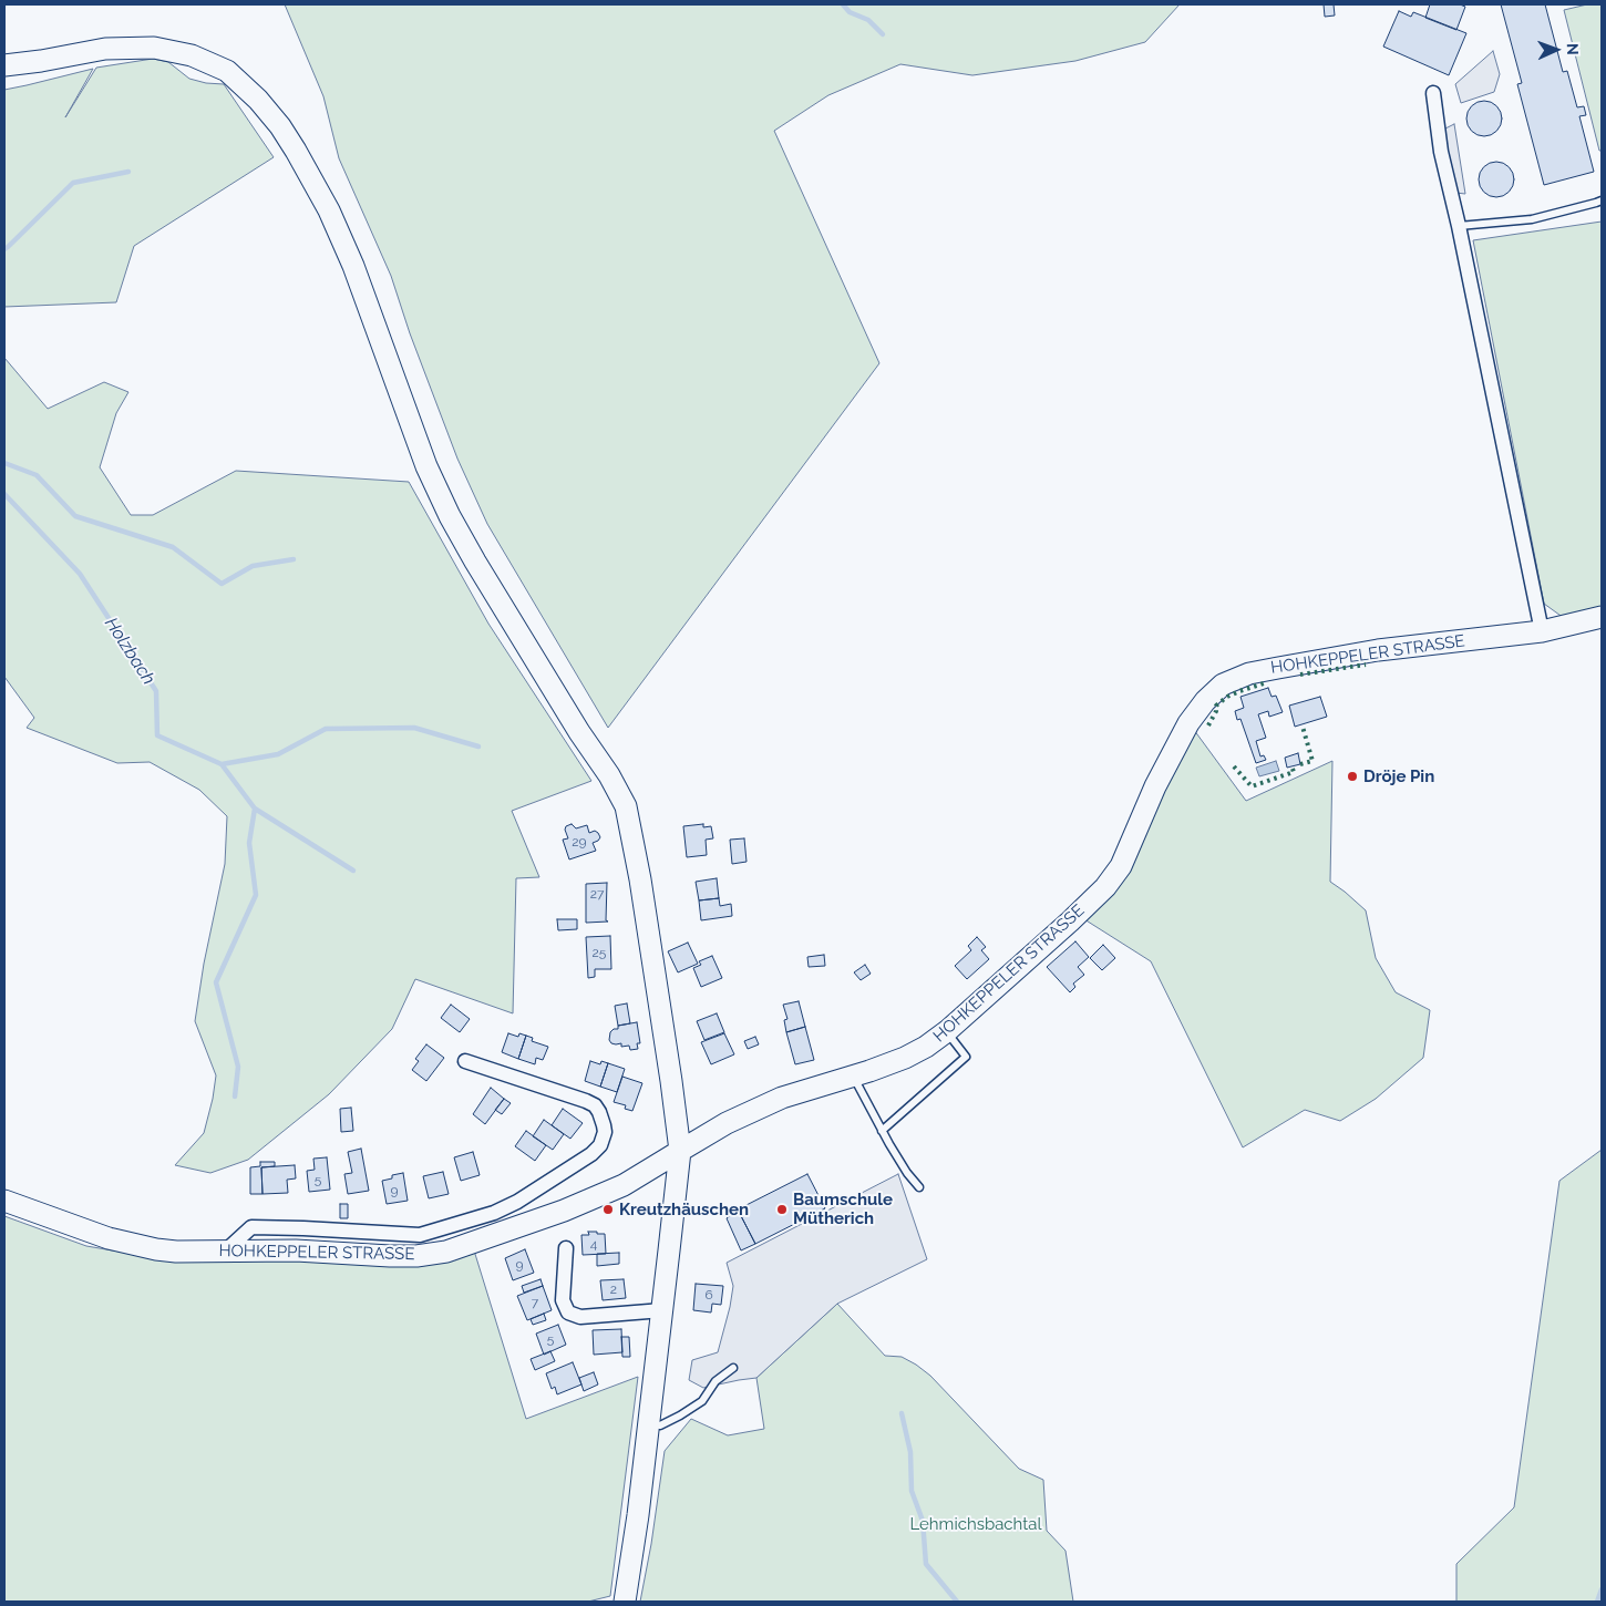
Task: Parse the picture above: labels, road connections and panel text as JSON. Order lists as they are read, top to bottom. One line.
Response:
{"streets":{"street":["HOHKEPPELER STRASSE"]},"water":["Holzbach"],"parks":["Lehmichsbachtal"],"places":["Dröje Pin","Kreutzhäuschen","Baumschule Mütherich"],"house_numbers":["29","27","25","5","9","4","9","2","6","7","5"],"north":"right"}
